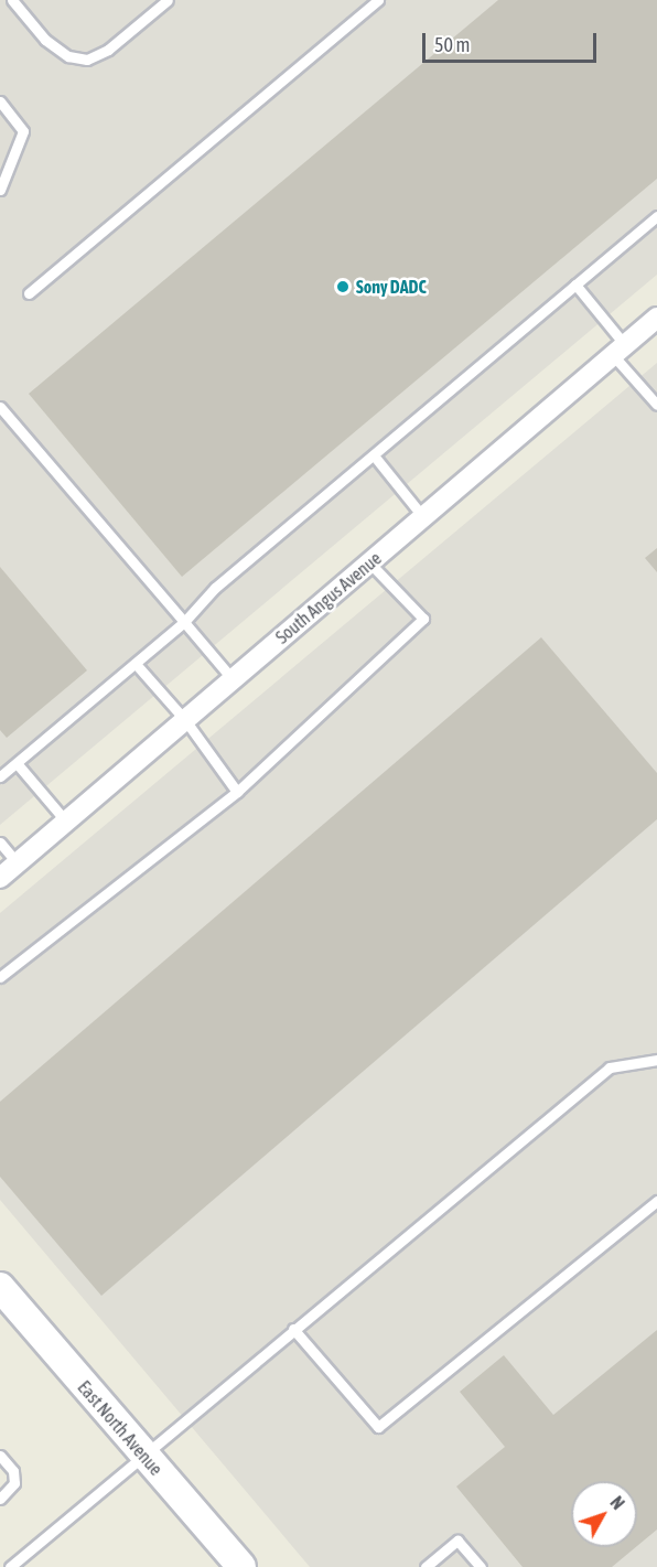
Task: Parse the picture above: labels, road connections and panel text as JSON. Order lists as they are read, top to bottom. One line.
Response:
{"streets":{"street":["South Angus Avenue","East North Avenue"]},"places":["Sony DADC"],"scale_bar":"50 m","north":"top right"}
